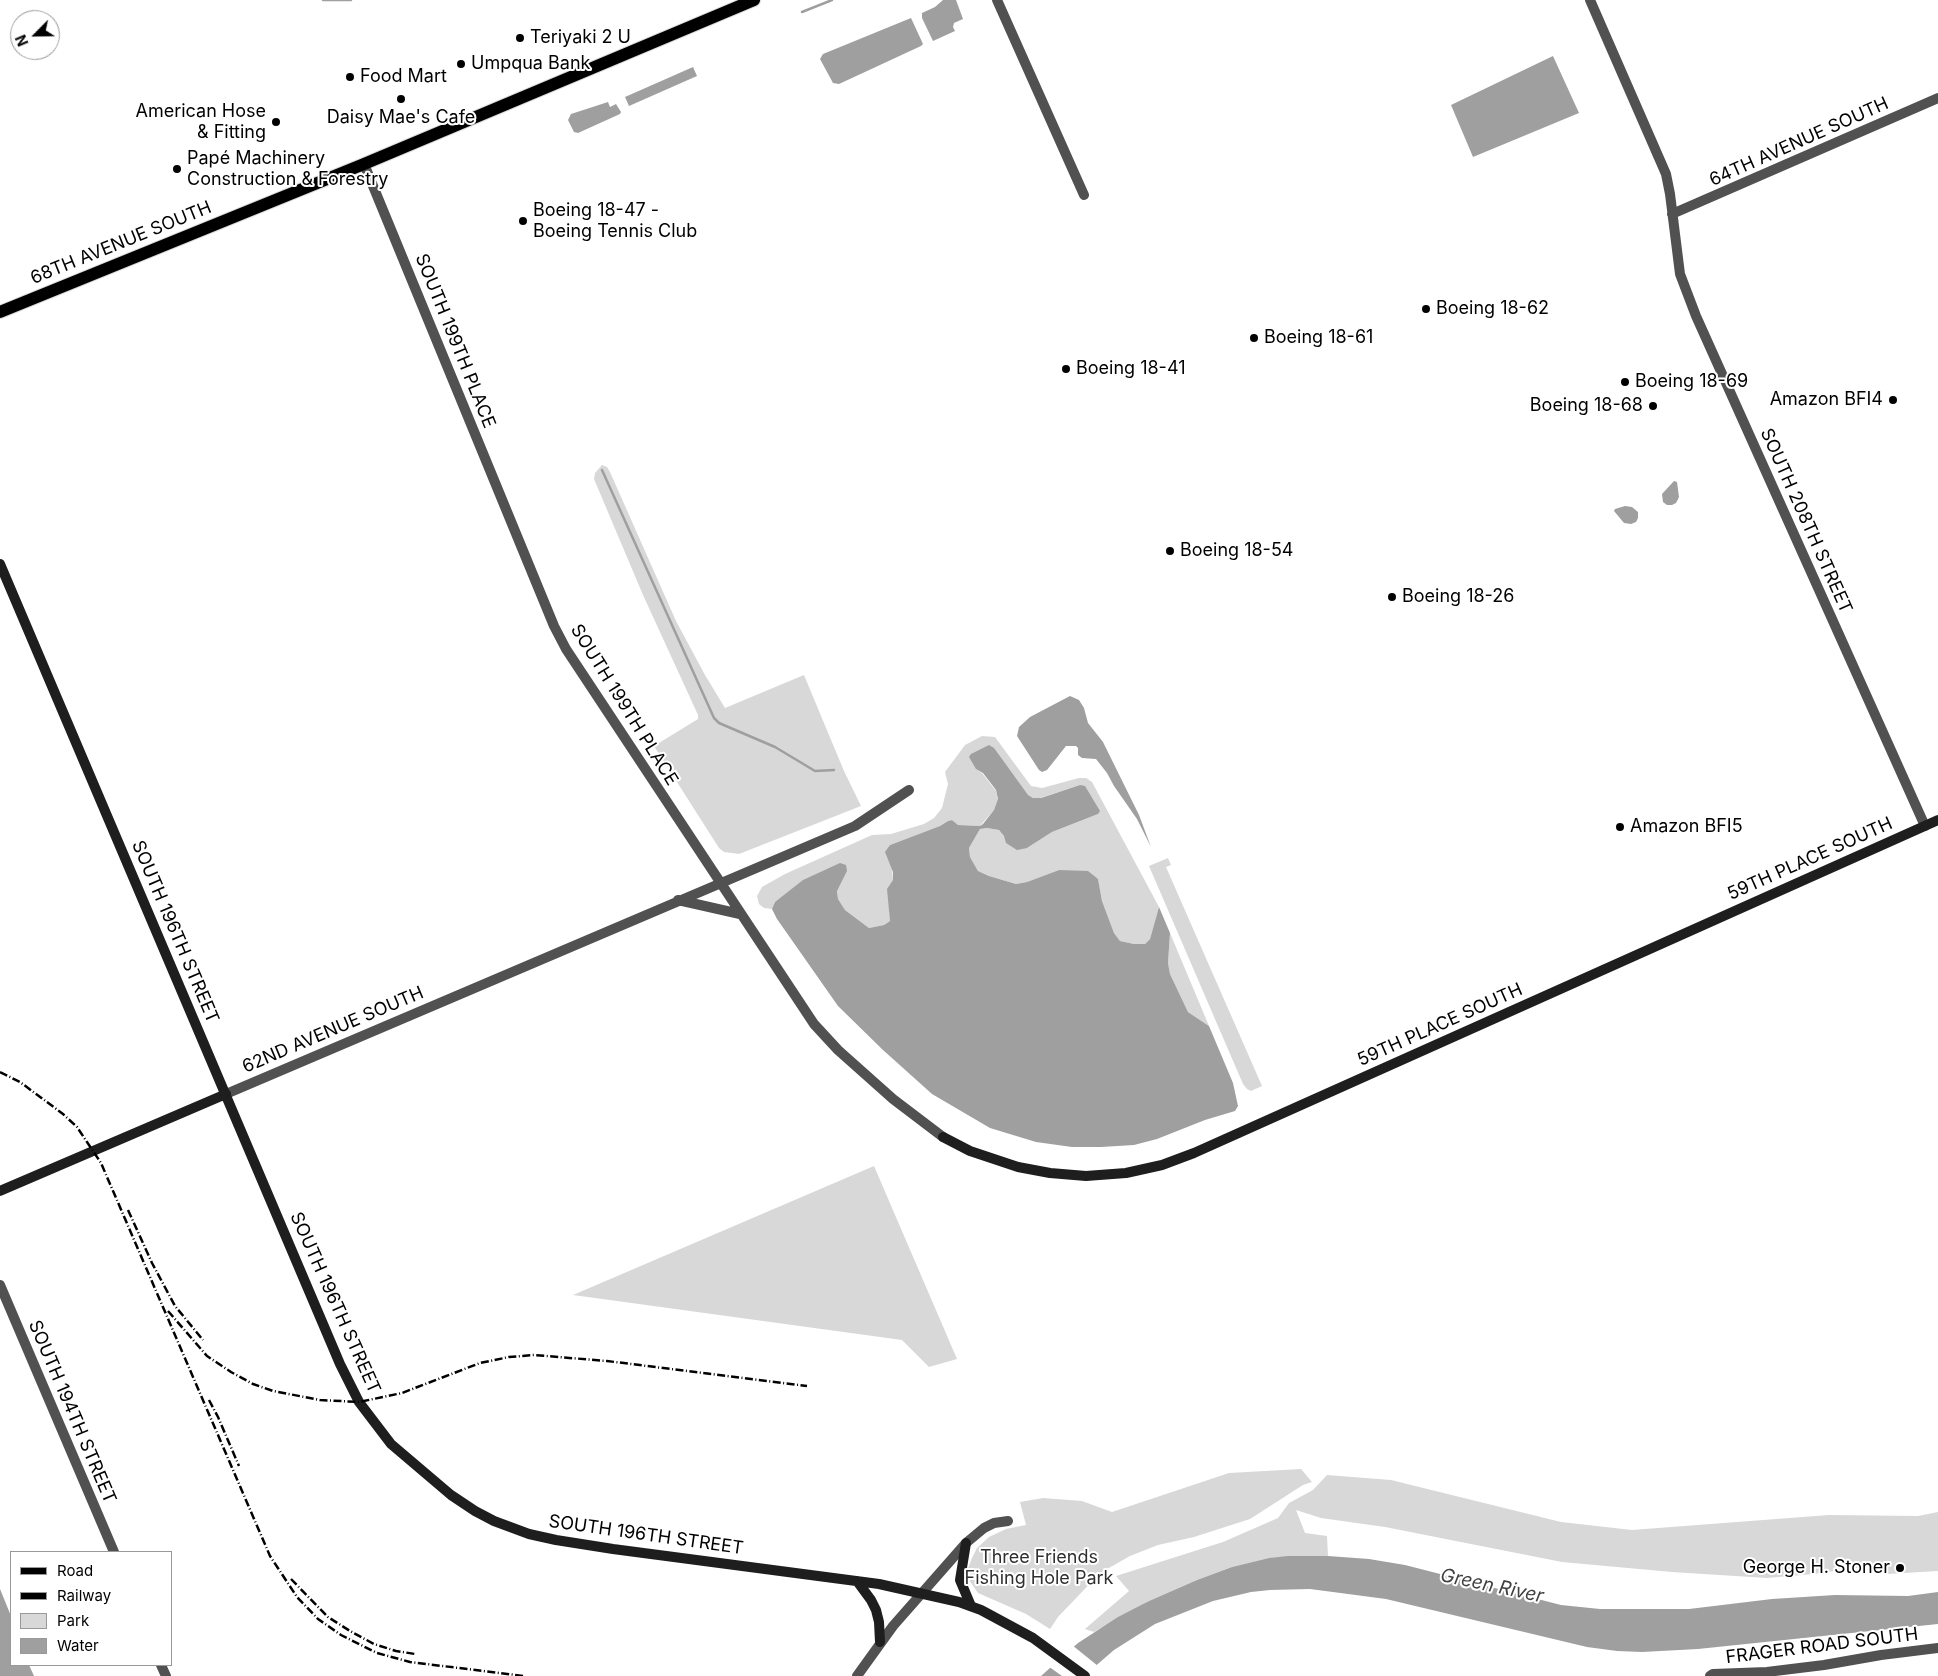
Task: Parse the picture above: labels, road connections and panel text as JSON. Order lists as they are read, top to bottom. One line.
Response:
{"streets":{"main road":["68TH AVENUE SOUTH","59TH PLACE SOUTH","SOUTH 196TH STREET","62ND AVENUE SOUTH"],"street":["64TH AVENUE SOUTH","SOUTH 199TH PLACE","SOUTH 208TH STREET","SOUTH 194TH STREET","FRAGER ROAD SOUTH"]},"crossings":[["64TH AVENUE SOUTH","SOUTH 208TH STREET"],["68TH AVENUE SOUTH","SOUTH 199TH PLACE"],["SOUTH 199TH PLACE","59TH PLACE SOUTH"],["SOUTH 199TH PLACE","62ND AVENUE SOUTH"],["SOUTH 208TH STREET","59TH PLACE SOUTH"],["SOUTH 196TH STREET","62ND AVENUE SOUTH"]],"water":["Green River"],"parks":["Three Friends Fishing Hole Park"],"places":["Teriyaki 2 U","Umpqua Bank","Food Mart","Daisy Mae's Cafe","American Hose & Fitting","Papé Machinery Construction & Forestry","Boeing 18-47 - Boeing Tennis Club","Boeing 18-62","Boeing 18-61","Boeing 18-41","Boeing 18-69","Amazon BFI4","Boeing 18-68","Boeing 18-54","Boeing 18-26","Amazon BFI5","George H. Stoner"],"legend":["Road","Railway","Park","Water"],"north":"bottom left"}
